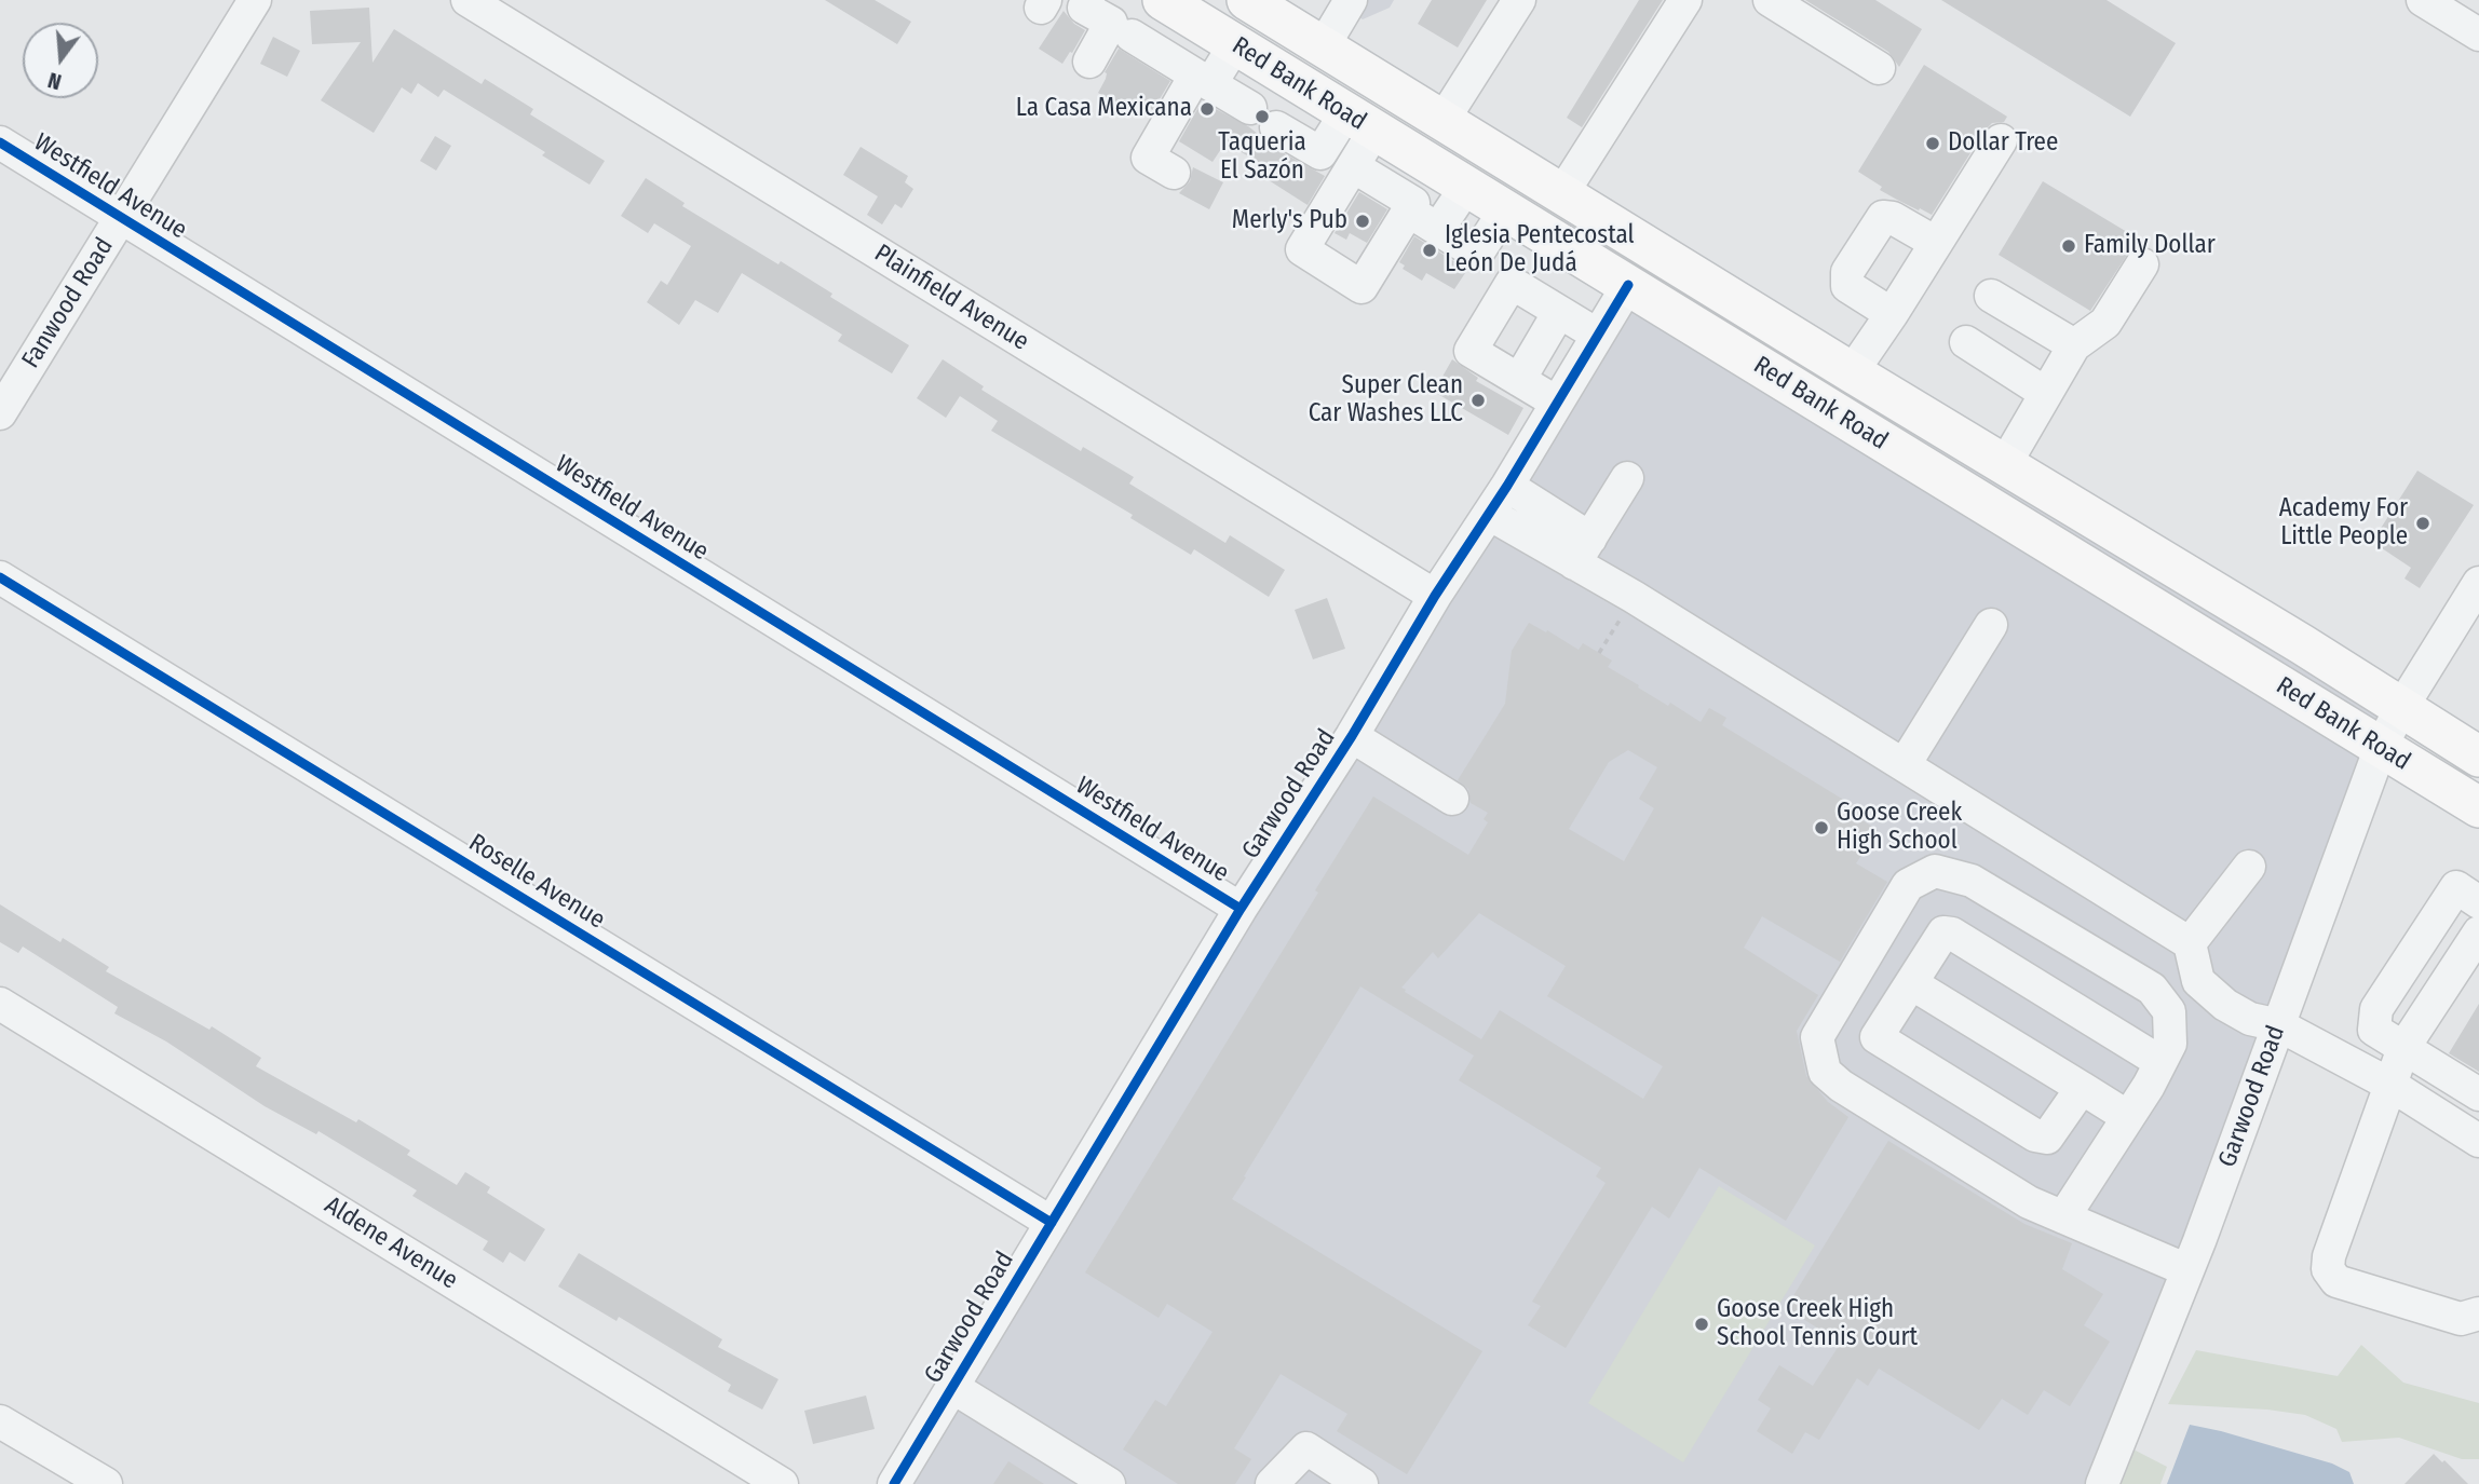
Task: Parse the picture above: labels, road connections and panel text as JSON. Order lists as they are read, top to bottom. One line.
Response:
{"streets":{"main road":["Red Bank Road"],"street":["Westfield Avenue","Plainfield Avenue","Fanwood Road","Garwood Road","Roselle Avenue","Aldene Avenue"]},"crossings":[["Red Bank Road","Garwood Road"],["Westfield Avenue","Fanwood Road"],["Westfield Avenue","Garwood Road"],["Plainfield Avenue","Garwood Road"],["Garwood Road","Roselle Avenue"]],"places":["La Casa Mexicana","Taqueria El Sazón","Dollar Tree","Merly's Pub","Family Dollar","Iglesia Pentecostal León De Judá","Super Clean Car Washes LLC","Academy For Little People","Goose Creek High School","Goose Creek High School Tennis Court"],"north":"bottom"}
